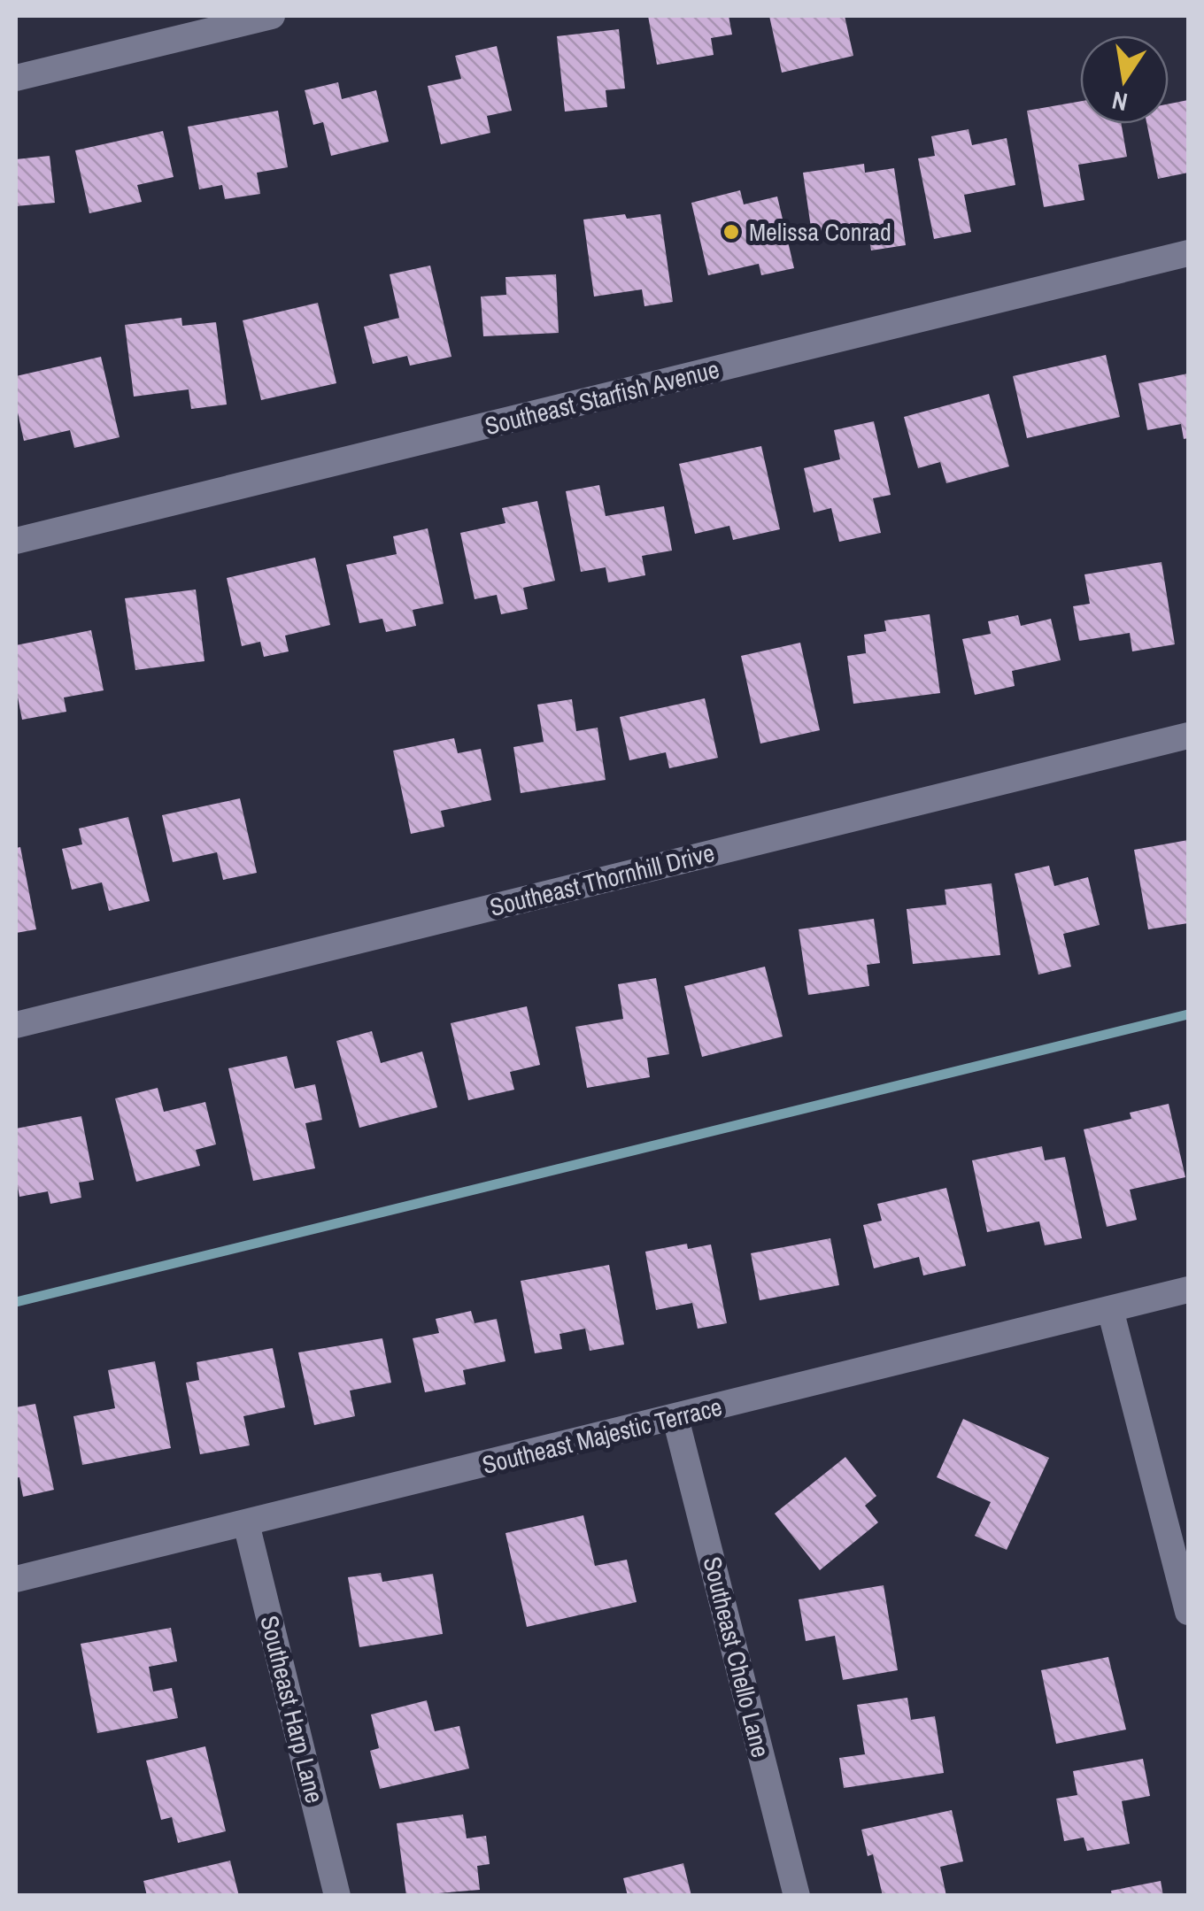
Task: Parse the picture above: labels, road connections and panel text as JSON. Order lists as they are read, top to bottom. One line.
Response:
{"streets":{"street":["Southeast Starfish Avenue","Southeast Thornhill Drive","Southeast Majestic Terrace","Southeast Chello Lane","Southeast Harp Lane"]},"crossings":[["Southeast Majestic Terrace","Southeast Chello Lane"],["Southeast Majestic Terrace","Southeast Harp Lane"]],"places":["Melissa Conrad"],"north":"bottom"}
